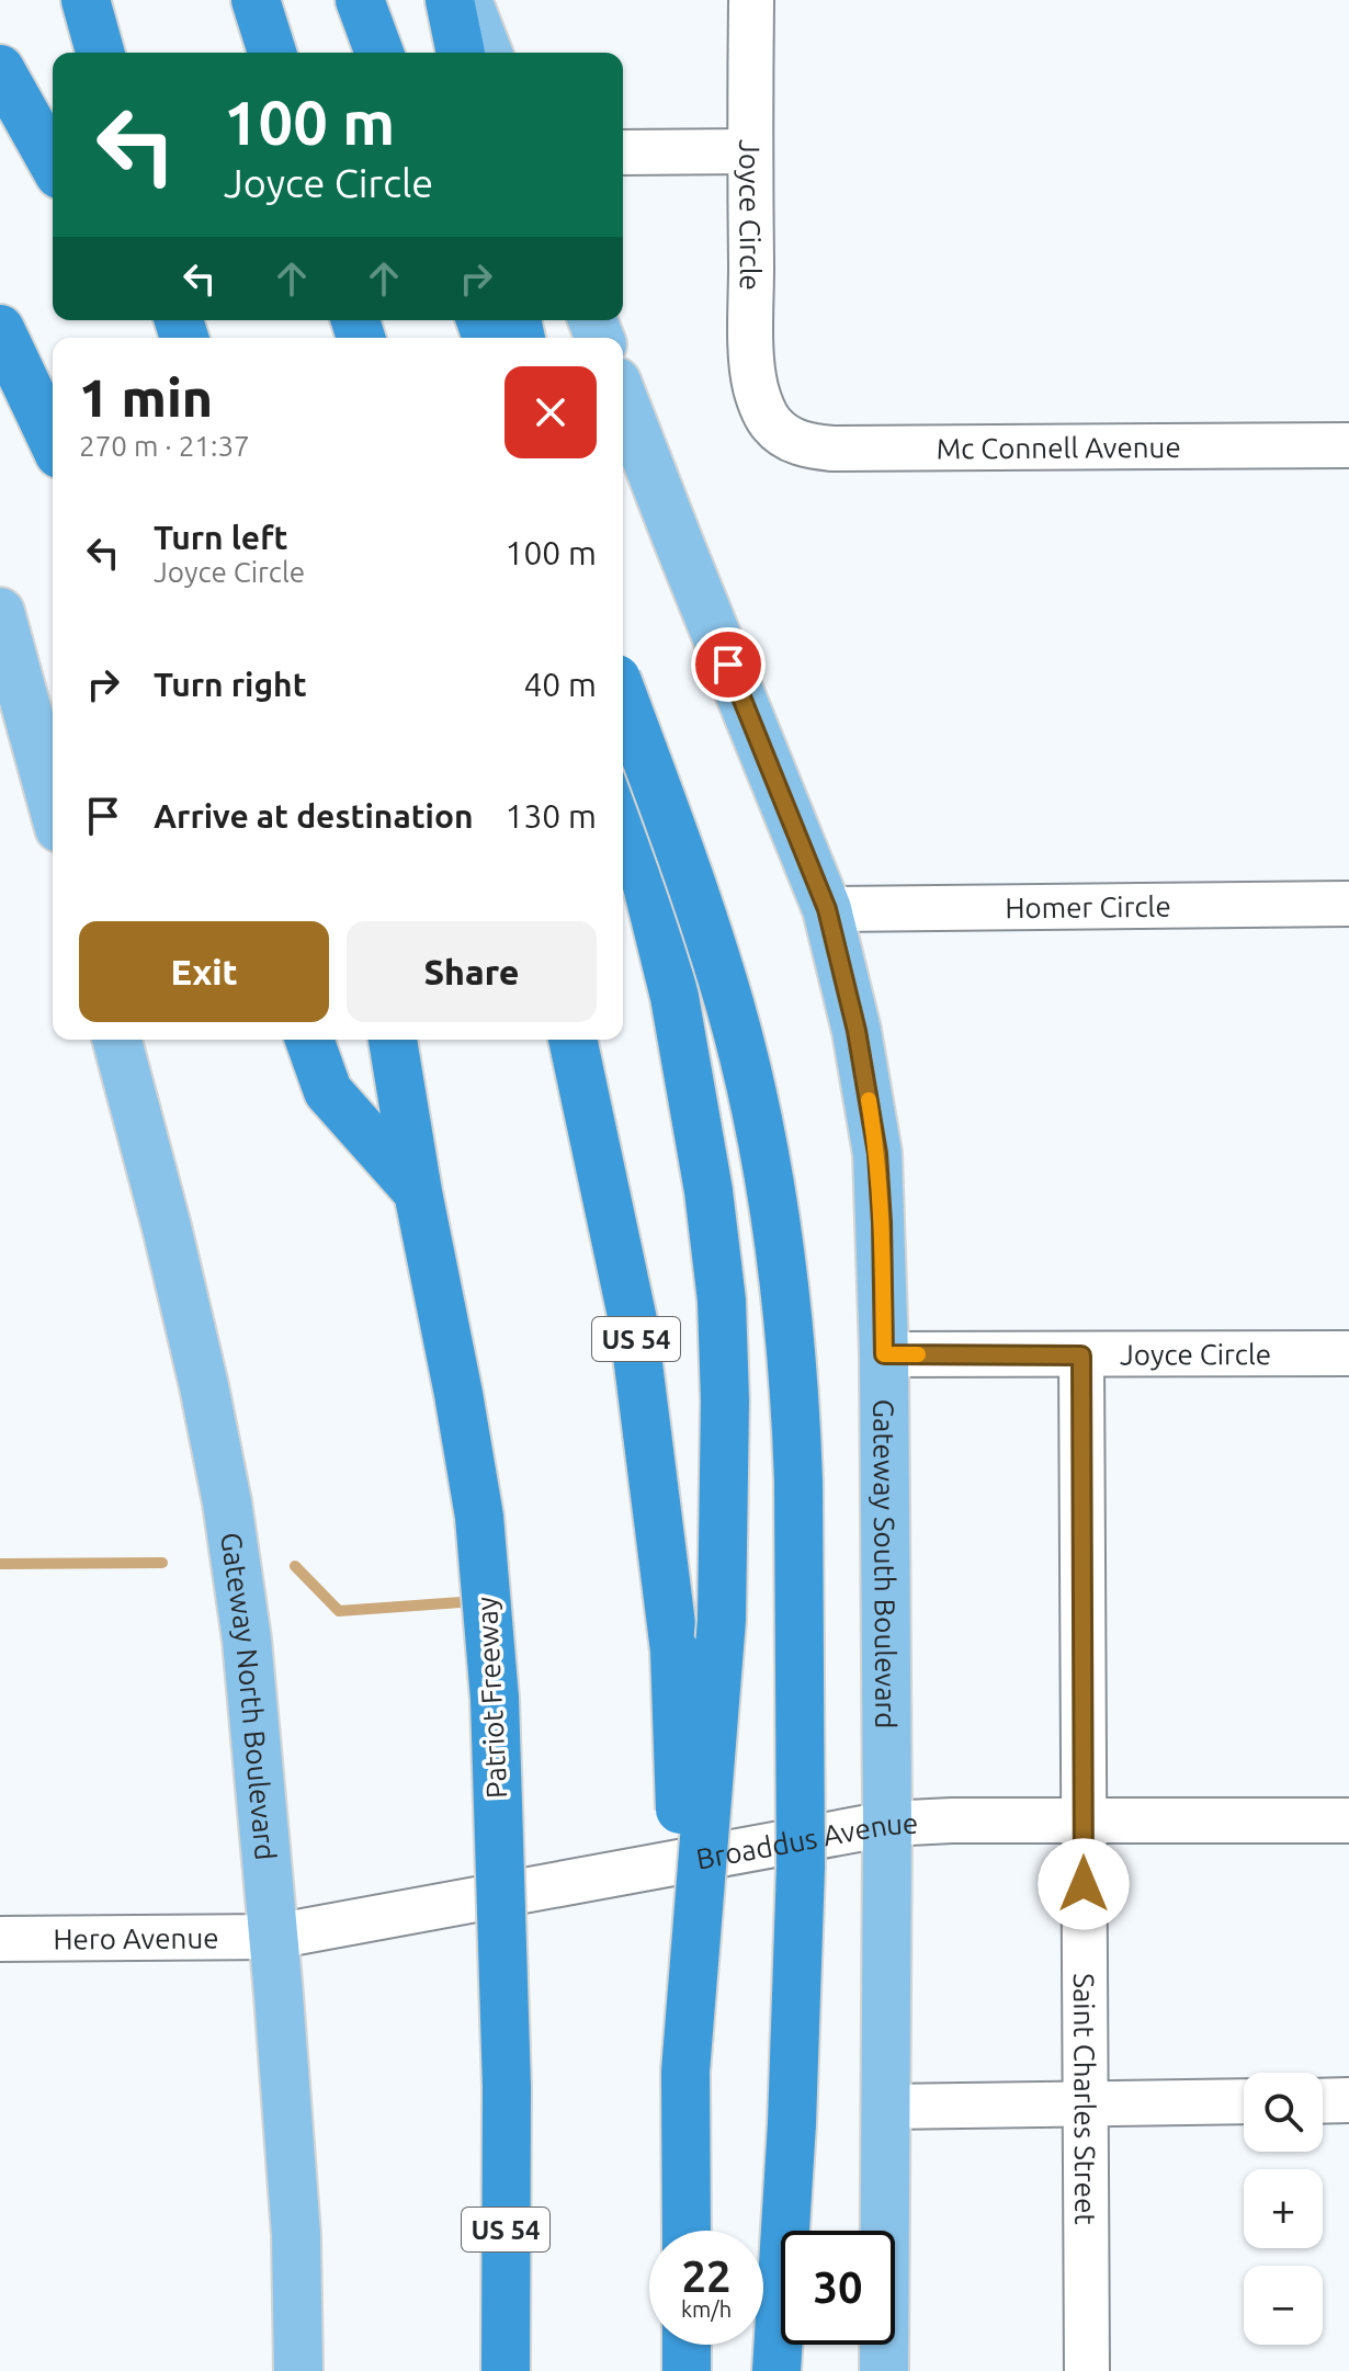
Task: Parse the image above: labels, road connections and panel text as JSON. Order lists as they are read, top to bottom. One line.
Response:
{"streets":{"highway":["US 54","Patriot Freeway"],"main road":["Gateway South Boulevard","Gateway North Boulevard"],"street":["Joyce Circle","Mc Connell Avenue","Homer Circle","Broaddus Avenue","Hero Avenue","Saint Charles Street"]},"crossings":[["Joyce Circle","Mc Connell Avenue"],["Joyce Circle","Gateway South Boulevard"],["Joyce Circle","Saint Charles Street"],["Homer Circle","Gateway South Boulevard"],["Gateway South Boulevard","Broaddus Avenue"],["Gateway North Boulevard","Broaddus Avenue"],["Gateway North Boulevard","Hero Avenue"],["Broaddus Avenue","Hero Avenue"],["Broaddus Avenue","Saint Charles Street"]],"page":{"turn":["100 m","Joyce Circle"],"heading":["1 min","270 m · 21:37"],"list":[{"name":"Turn left","note":"Joyce Circle","value":"100 m"},{"name":"Turn right","value":"40 m"},{"name":"Arrive at destination","value":"130 m"}],"buttons":["Exit","Share"],"map_buttons":["+","−"],"speed":"22 km/h","limit":"30"}}
